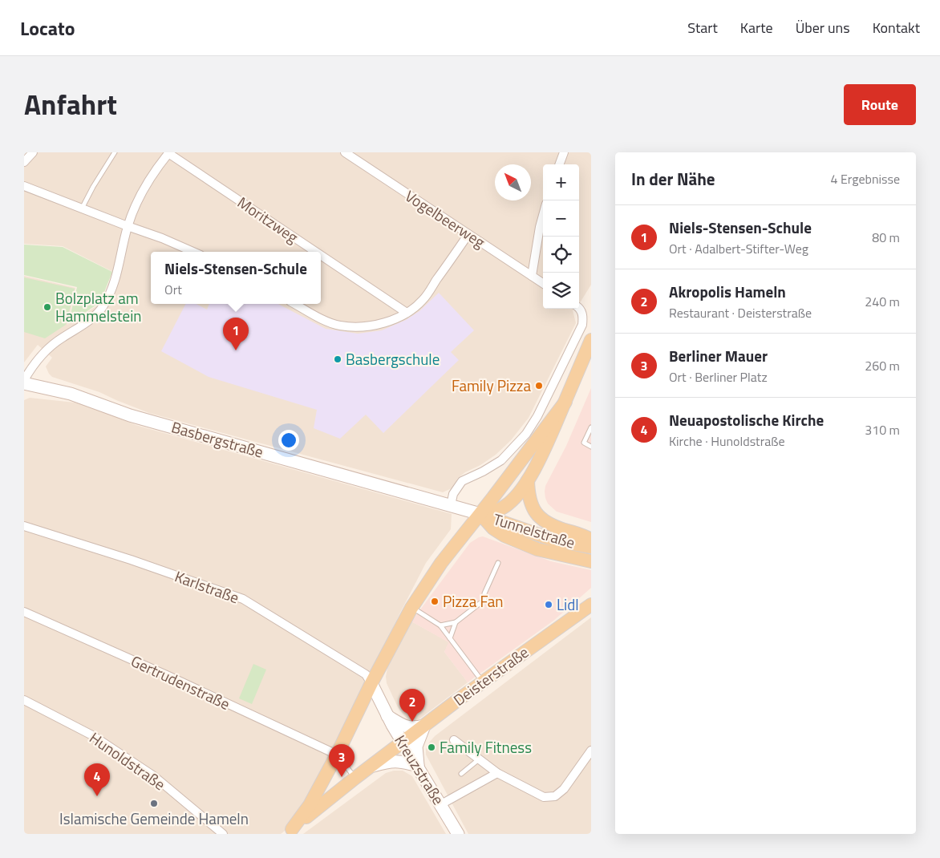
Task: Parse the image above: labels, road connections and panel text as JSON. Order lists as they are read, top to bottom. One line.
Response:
{"streets":{"main road":["Basbergstraße","Tunnelstraße","Deisterstraße","Kreuzstraße"],"street":["Vogelbeerweg","Moritzweg","Karlstraße","Gertrudenstraße","Hunoldstraße"]},"crossings":[["Basbergstraße","Tunnelstraße"],["Karlstraße","Kreuzstraße"],["Deisterstraße","Kreuzstraße"]],"places":["Bolzplatz am Hammelstein","Basbergschule","Family Pizza","Pizza Fan","Lidl","Family Fitness","Islamische Gemeinde Hameln"],"north":"top left","page":{"header":"Locato","nav":["Start","Karte","Über uns","Kontakt"],"title":"Anfahrt","buttons":"Route","heading":["In der Nähe","4 Ergebnisse"],"map_buttons":["+","−"],"list":[{"mark":"1","name":"Niels-Stensen-Schule","note":"Ort · Adalbert-Stifter-Weg","value":"80 m"},{"mark":"2","name":"Akropolis Hameln","note":"Restaurant · Deisterstraße","value":"240 m"},{"mark":"3","name":"Berliner Mauer","note":"Ort · Berliner Platz","value":"260 m"},{"mark":"4","name":"Neuapostolische Kirche","note":"Kirche · Hunoldstraße","value":"310 m"}],"popup":["Niels-Stensen-Schule","Ort"],"pins":["1","2","3","4"]}}
